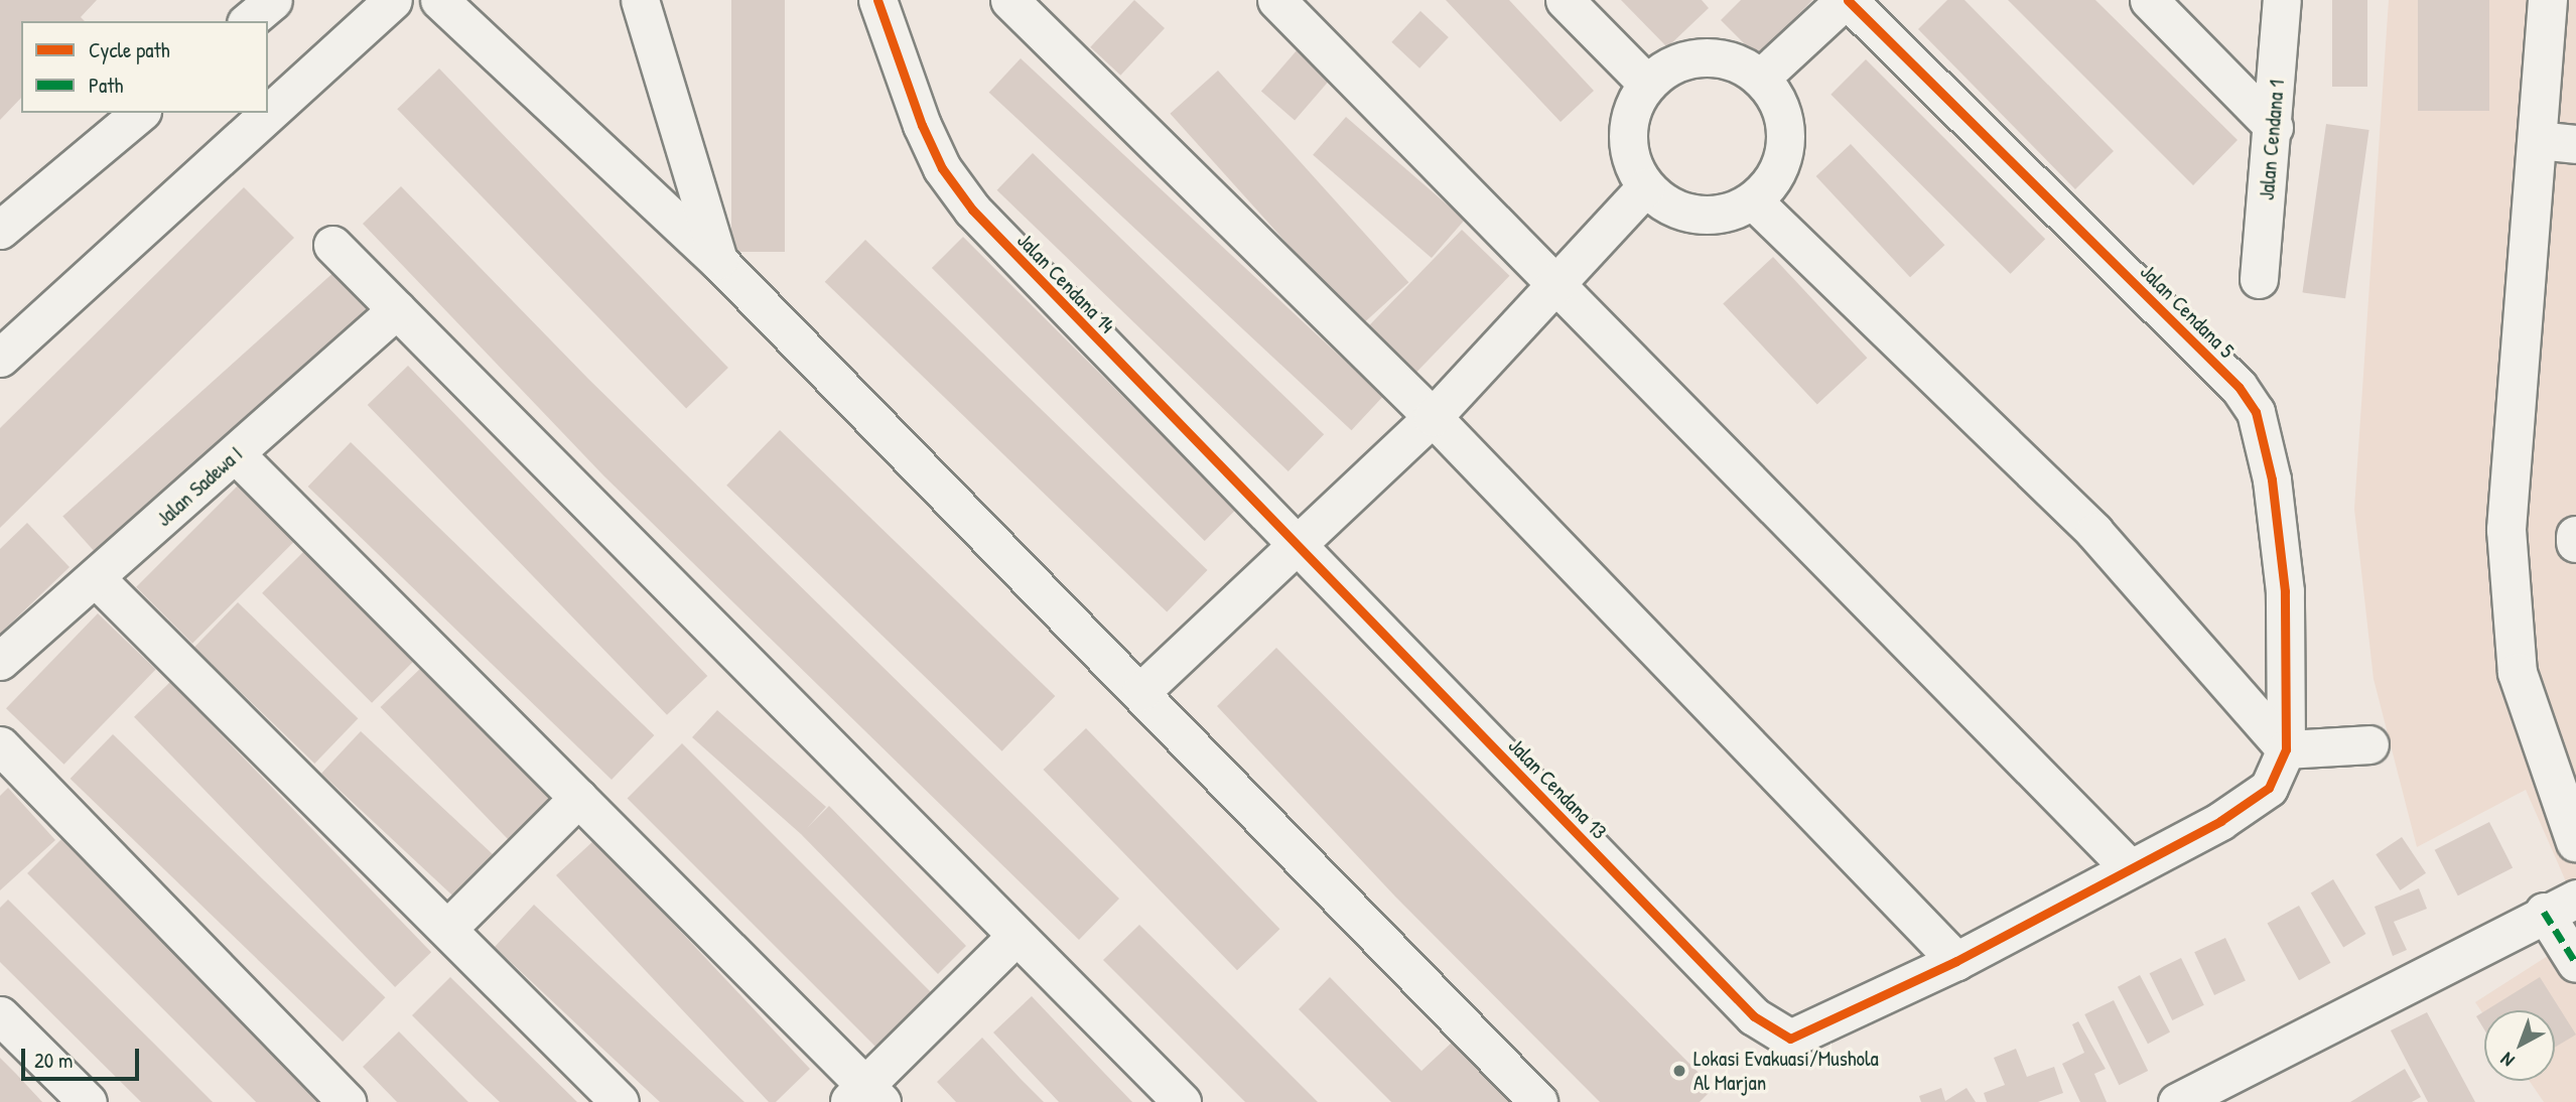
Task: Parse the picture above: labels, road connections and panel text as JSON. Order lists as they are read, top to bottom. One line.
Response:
{"streets":{"street":["Jalan Cendana 1","Jalan Cendana 14","Jalan Cendana 5","Jalan Sadewa I","Jalan Cendana 13"]},"crossings":[["Jalan Cendana 14","Jalan Cendana 13"]],"places":["Lokasi Evakuasi/Mushola Al Marjan"],"legend":["Cycle path","Path"],"scale_bar":"20 m","north":"bottom left"}
